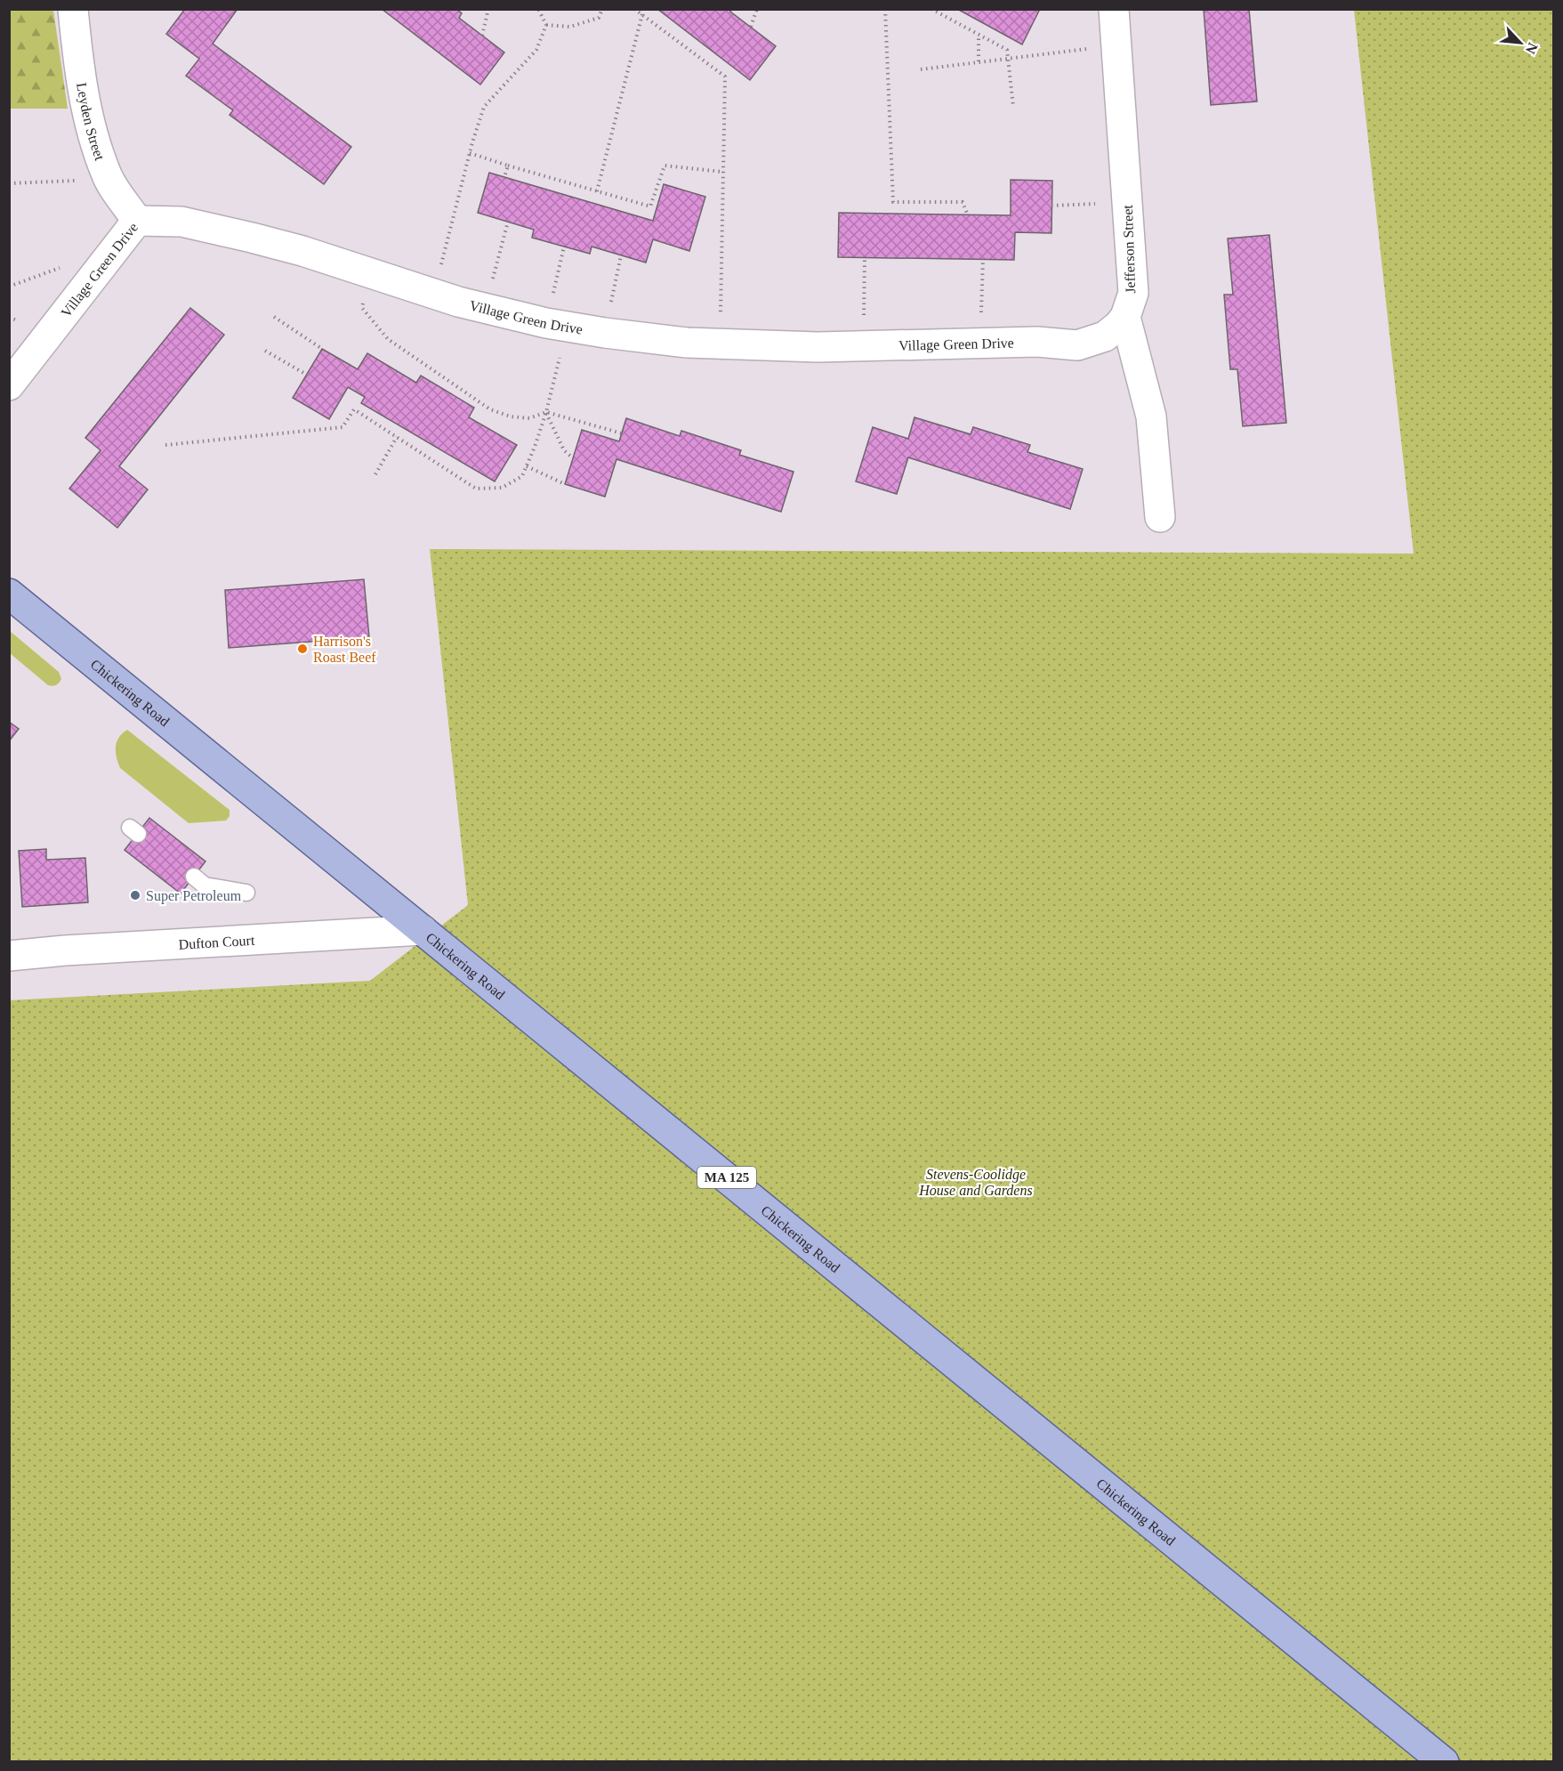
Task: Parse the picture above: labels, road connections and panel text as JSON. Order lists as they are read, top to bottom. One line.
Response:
{"streets":{"main road":["Chickering Road","MA 125"],"street":["Leyden Street","Jefferson Street","Village Green Drive","Dufton Court"]},"crossings":[["Leyden Street","Village Green Drive"],["Jefferson Street","Village Green Drive"],["Chickering Road","Dufton Court"]],"parks":["Stevens-Coolidge House and Gardens"],"places":["Harrison's Roast Beef","Super Petroleum"],"north":"bottom right"}
